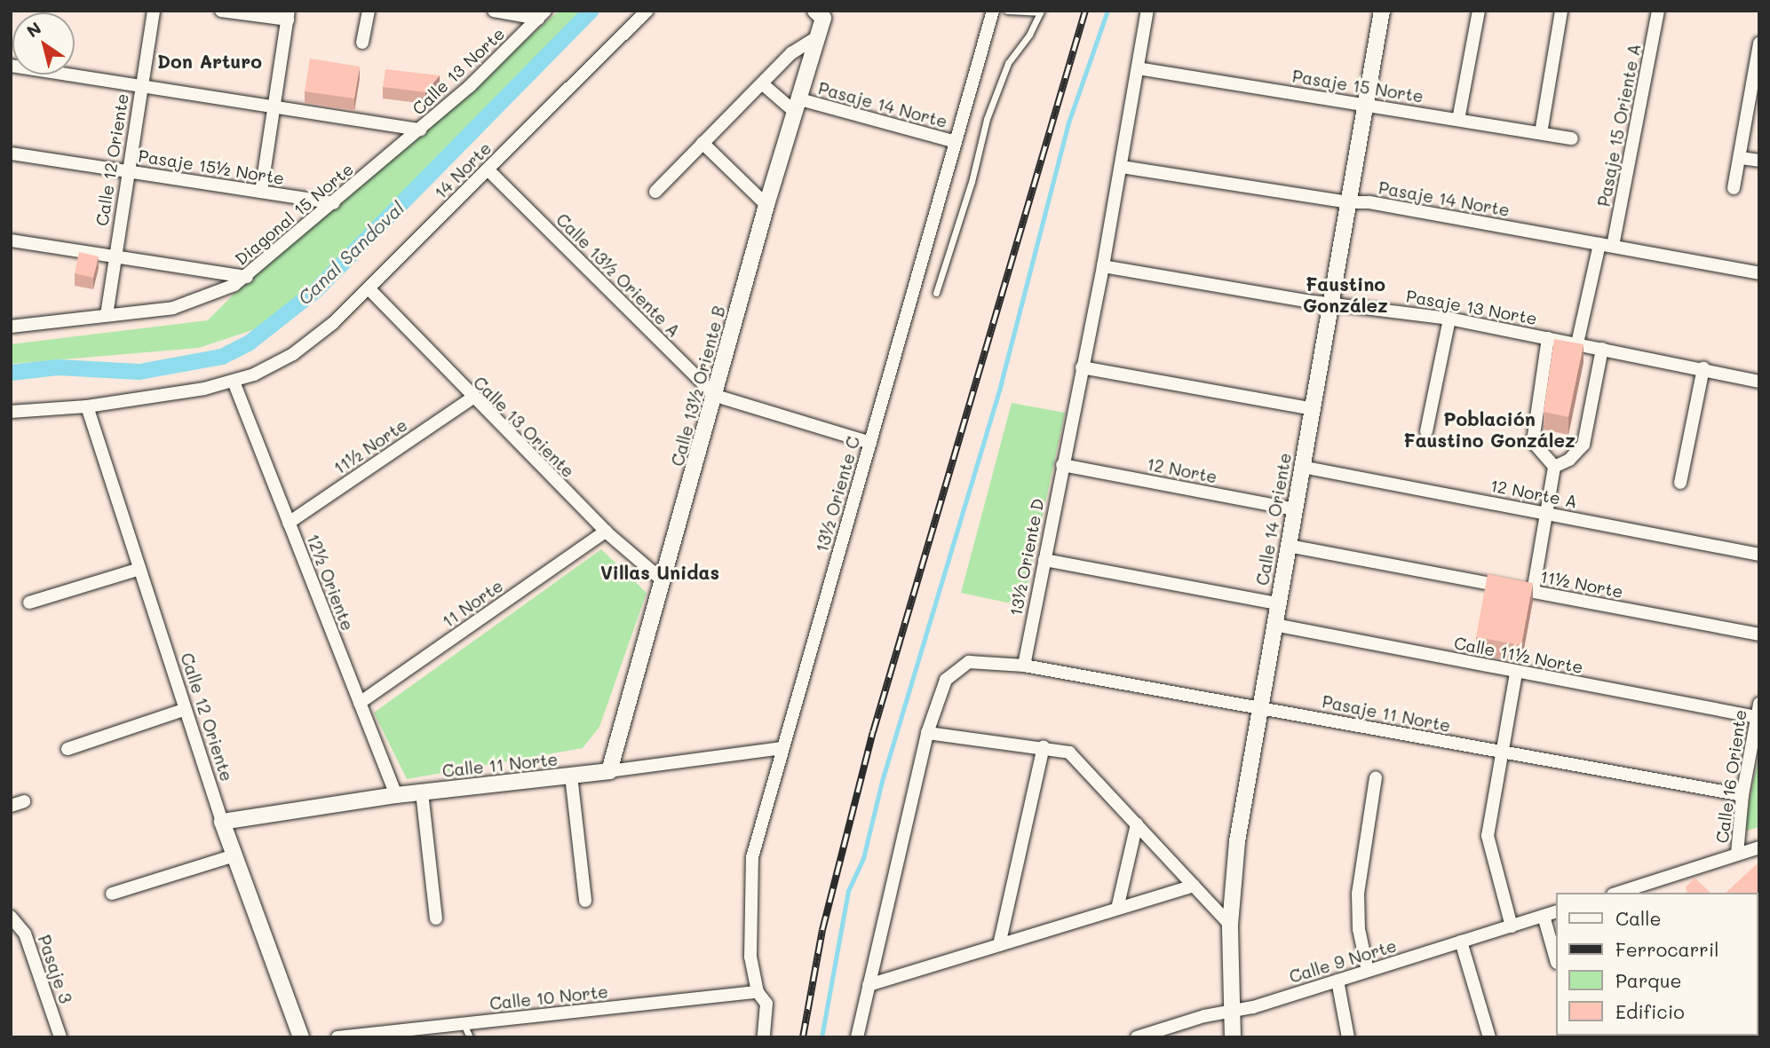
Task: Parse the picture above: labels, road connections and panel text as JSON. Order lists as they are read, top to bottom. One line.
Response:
{"streets":{"street":["Calle 13 Norte","Pasaje 15 Norte","Pasaje 14 Norte","Pasaje 15 Oriente A","Calle 12 Oriente","Pasaje 15½ Norte","14 Norte","Diagonal 15 Norte","Calle 13½ Oriente A","Pasaje 13 Norte","Calle 13½ Oriente B","Calle 13 Oriente","11½ Norte","12 Norte","12 Norte A","13½ Oriente C","Calle 14 Oriente","13½ Oriente D","12½ Oriente","11 Norte","Calle 11½ Norte","Pasaje 11 Norte","Calle 11 Norte","Calle 16 Oriente","Calle 9 Norte","Pasaje 3","Calle 10 Norte"]},"crossings":[["Calle 13 Norte","Diagonal 15 Norte"],["Pasaje 15 Norte","Calle 14 Oriente"],["Pasaje 15 Norte","13½ Oriente D"],["Pasaje 14 Norte","Pasaje 15 Oriente A"],["Pasaje 14 Norte","Calle 13½ Oriente B"],["Pasaje 14 Norte","13½ Oriente C"],["Pasaje 14 Norte","Calle 14 Oriente"],["Pasaje 14 Norte","13½ Oriente D"],["Pasaje 15 Oriente A","Pasaje 13 Norte"],["Calle 12 Oriente","Pasaje 15½ Norte"],["Calle 12 Oriente","14 Norte"],["Calle 12 Oriente","Diagonal 15 Norte"],["Calle 12 Oriente","Calle 11 Norte"],["Pasaje 15½ Norte","Diagonal 15 Norte"],["14 Norte","Calle 13½ Oriente A"],["14 Norte","Calle 13 Oriente"],["14 Norte","12½ Oriente"],["Calle 13½ Oriente A","Calle 13½ Oriente B"],["Calle 13½ Oriente A","13½ Oriente C"],["Pasaje 13 Norte","Calle 14 Oriente"],["Pasaje 13 Norte","13½ Oriente D"],["Calle 13½ Oriente B","Calle 13 Oriente"],["Calle 13½ Oriente B","Calle 11 Norte"],["Calle 13 Oriente","11½ Norte"],["Calle 13 Oriente","11 Norte"],["11½ Norte","Calle 14 Oriente"],["11½ Norte","12½ Oriente"],["12 Norte","Calle 14 Oriente"],["12 Norte","13½ Oriente D"],["12 Norte A","Calle 14 Oriente"],["13½ Oriente C","Calle 11 Norte"],["13½ Oriente C","Calle 10 Norte"],["Calle 14 Oriente","Calle 11½ Norte"],["Calle 14 Oriente","Pasaje 11 Norte"],["Calle 14 Oriente","Calle 9 Norte"],["13½ Oriente D","Pasaje 11 Norte"],["12½ Oriente","11 Norte"],["12½ Oriente","Calle 11 Norte"],["Calle 11½ Norte","Calle 16 Oriente"],["Pasaje 11 Norte","Calle 16 Oriente"]],"districts":["Don Arturo","Faustino González","Población Faustino González","Villas Unidas"],"water":["Canal Sandoval"],"legend":["Calle","Ferrocarril","Parque","Edificio"],"north":"top left"}
